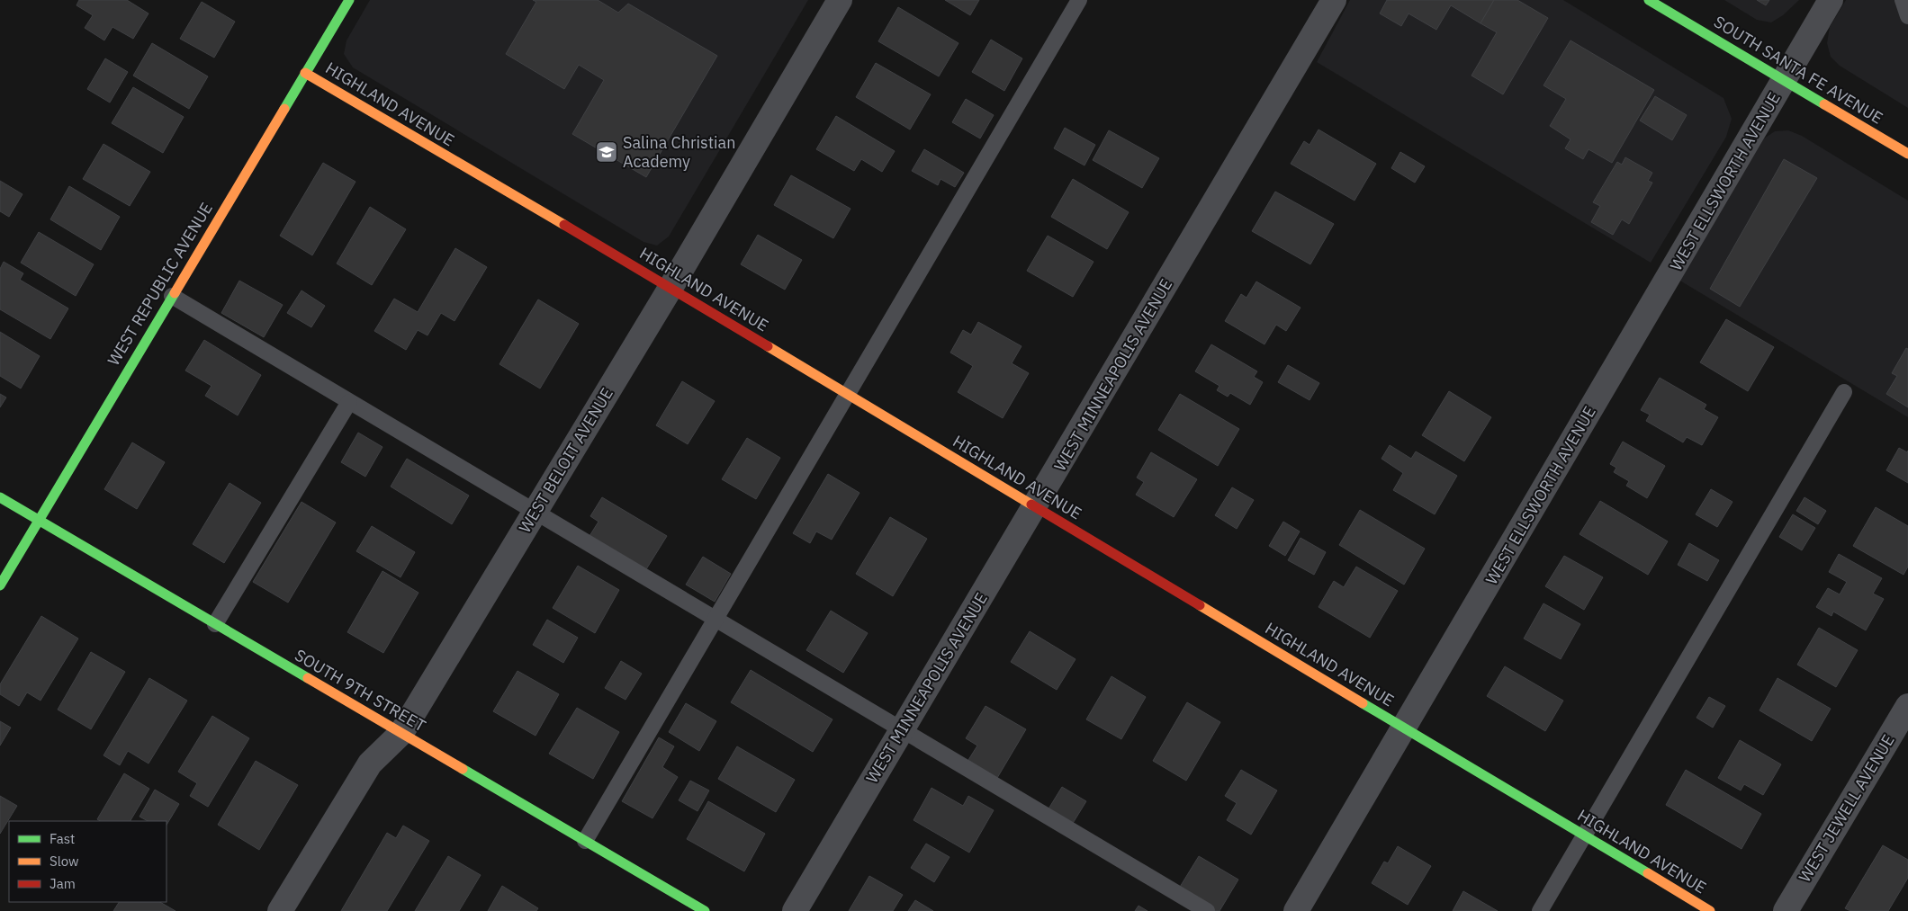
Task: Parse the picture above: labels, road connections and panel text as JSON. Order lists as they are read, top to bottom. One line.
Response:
{"streets":{"street":["SOUTH SANTA FE AVENUE","HIGHLAND AVENUE","WEST ELLSWORTH AVENUE","WEST REPUBLIC AVENUE","WEST MINNEAPOLIS AVENUE","WEST BELOIT AVENUE","SOUTH 9TH STREET","WEST JEWELL AVENUE"]},"crossings":[["SOUTH SANTA FE AVENUE","WEST ELLSWORTH AVENUE"],["HIGHLAND AVENUE","WEST ELLSWORTH AVENUE"],["HIGHLAND AVENUE","WEST REPUBLIC AVENUE"],["HIGHLAND AVENUE","WEST MINNEAPOLIS AVENUE"],["HIGHLAND AVENUE","WEST BELOIT AVENUE"],["WEST REPUBLIC AVENUE","SOUTH 9TH STREET"],["WEST BELOIT AVENUE","SOUTH 9TH STREET"]],"places":{"school or university":["Salina Christian Academy"]},"legend":["Fast","Slow","Jam"]}
